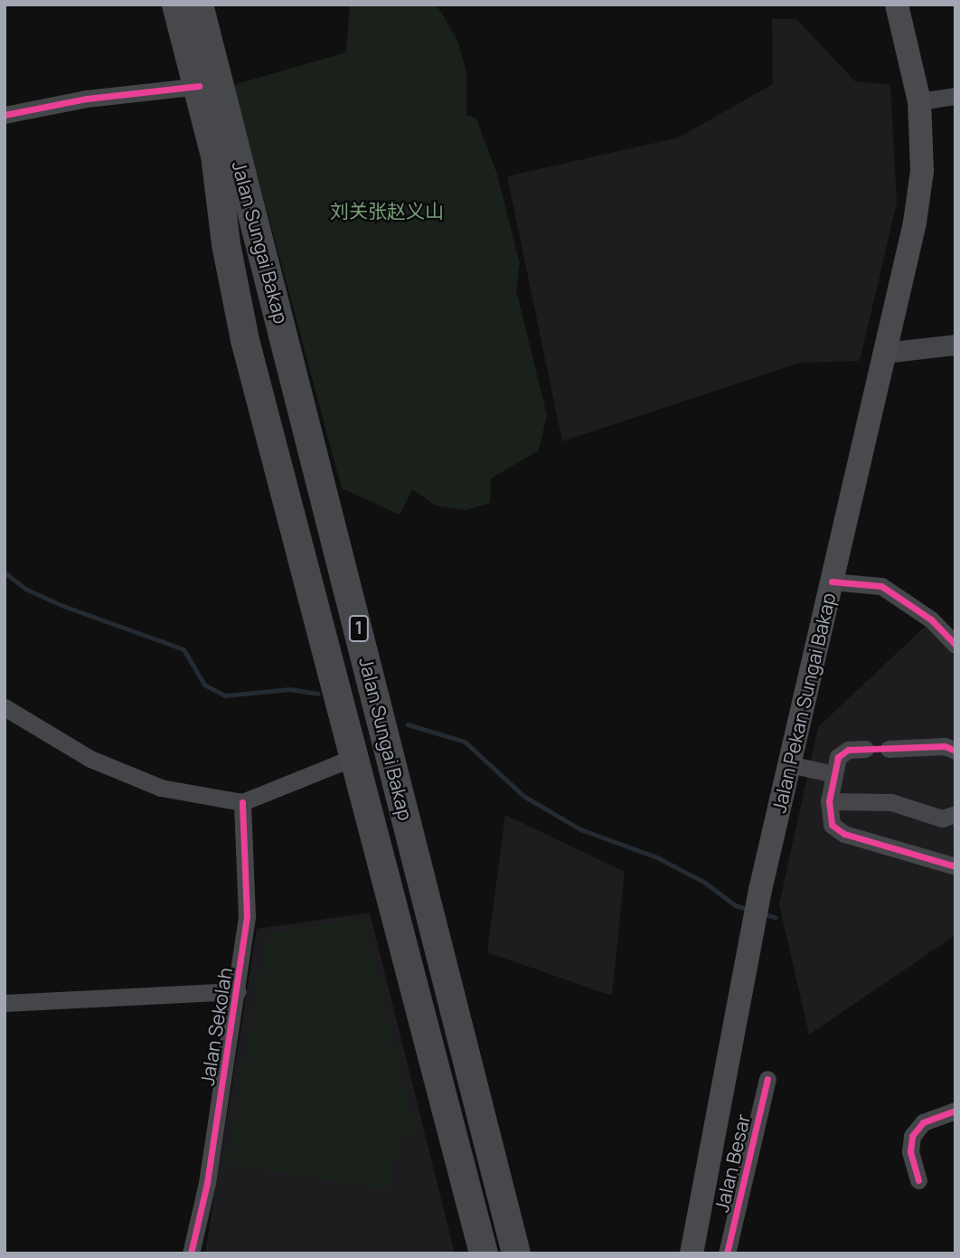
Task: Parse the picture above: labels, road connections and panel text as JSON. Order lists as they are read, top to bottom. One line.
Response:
{"streets":{"highway":["Jalan Sungai Bakap","1"],"main road":["Jalan Pekan Sungai Bakap"],"street":["Jalan Sekolah","Jalan Besar"]},"parks":["刘关张赵义山"]}
